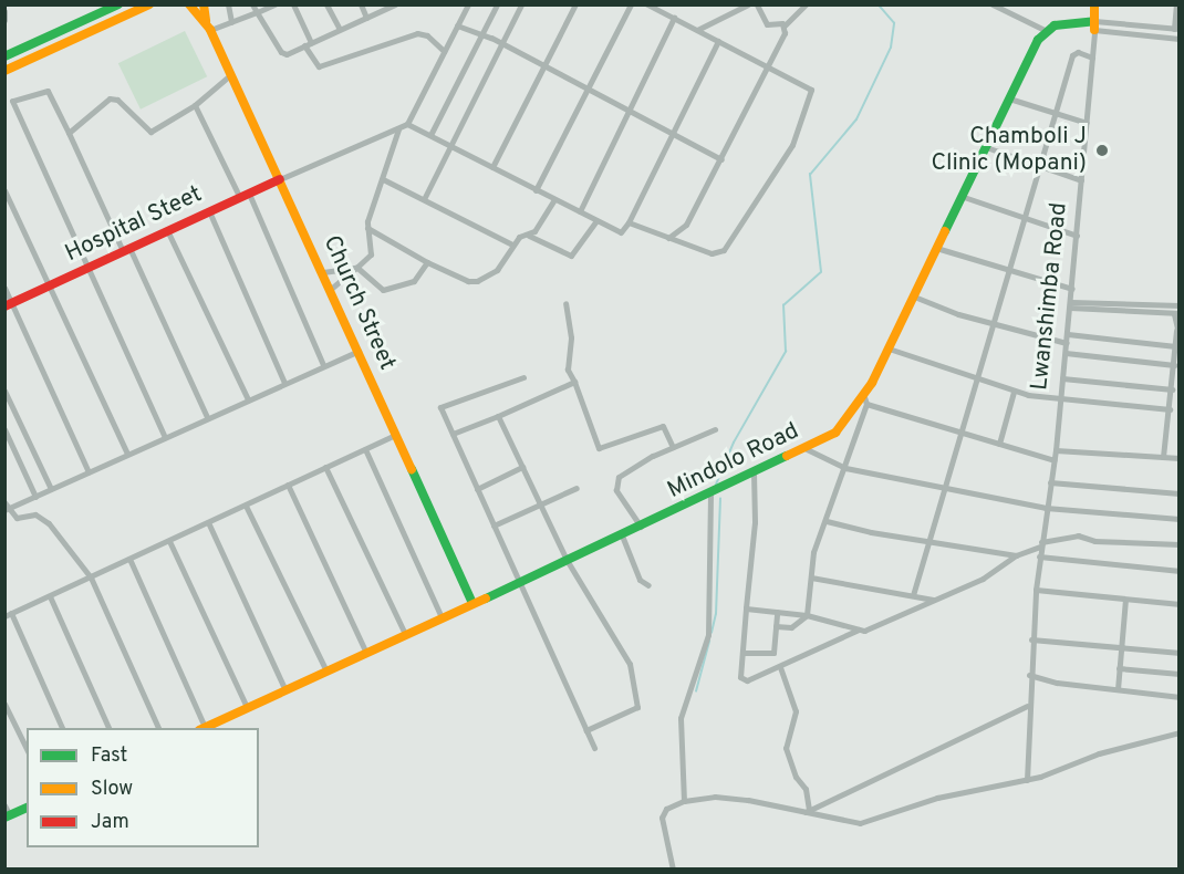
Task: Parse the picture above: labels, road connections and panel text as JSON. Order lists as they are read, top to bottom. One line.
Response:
{"streets":{"main road":["Hospital Steet","Lwanshimba Road","Church Street","Mindolo Road"]},"crossings":[["Hospital Steet","Church Street"],["Church Street","Mindolo Road"]],"places":["Chamboli J Clinic (Mopani)"],"legend":["Fast","Slow","Jam"]}
